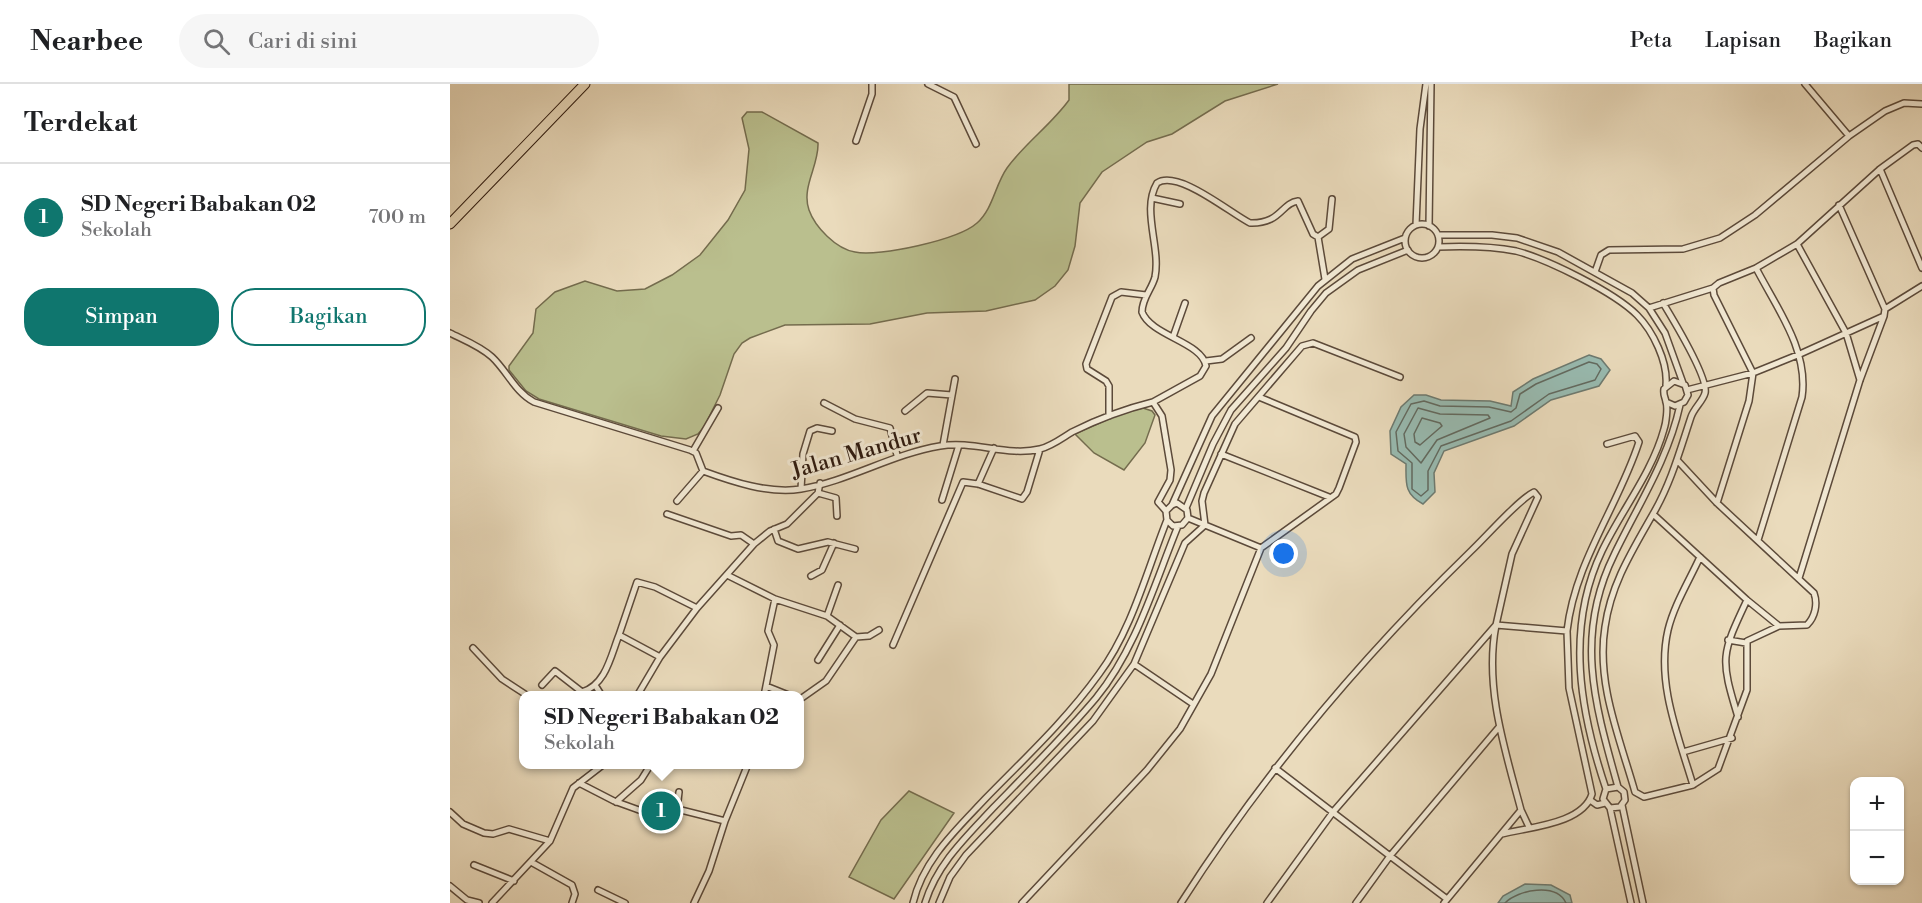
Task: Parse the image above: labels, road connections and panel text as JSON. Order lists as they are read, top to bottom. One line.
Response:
{"streets":{"street":["Jalan Mandur"]},"page":{"header":"Nearbee","search":"Cari di sini","nav":["Peta","Lapisan","Bagikan"],"heading":"Terdekat","list":[{"mark":"1","name":"SD Negeri Babakan 02","note":"Sekolah","value":"700 m"}],"buttons":["Simpan","Bagikan"],"popup":["SD Negeri Babakan 02","Sekolah"],"map_buttons":["+","−"],"pins":"1"}}
